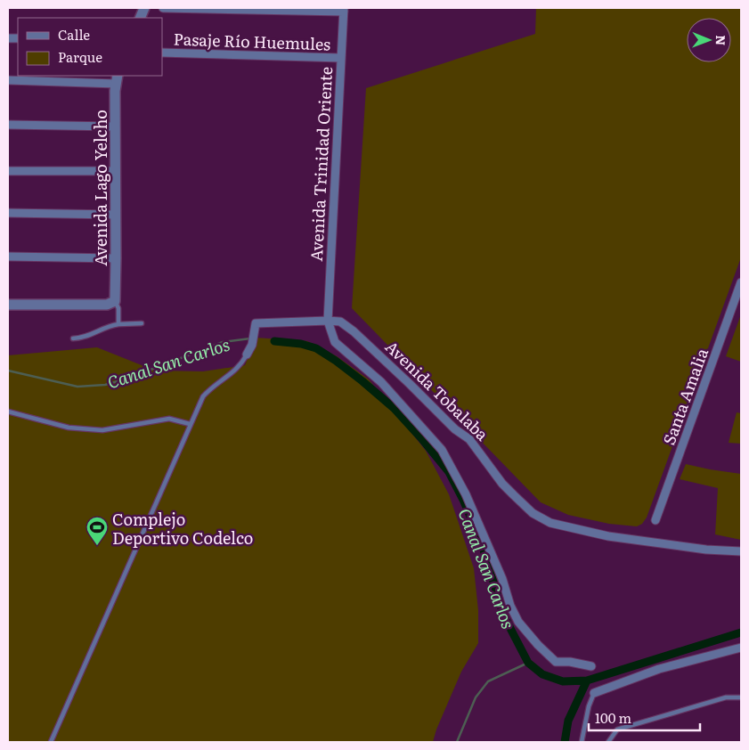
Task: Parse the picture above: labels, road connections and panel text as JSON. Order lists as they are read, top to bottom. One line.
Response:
{"streets":{"street":["Pasaje Río Huemules","Avenida Trinidad Oriente","Avenida Lago Yelcho","Avenida Tobalaba","Santa Amalia"]},"crossings":[["Pasaje Río Huemules","Avenida Trinidad Oriente"],["Avenida Trinidad Oriente","Avenida Tobalaba"]],"water":["Canal San Carlos"],"places":{"sports":["Complejo Deportivo Codelco"]},"legend":["Calle","Parque"],"scale_bar":"100 m","north":"right"}
